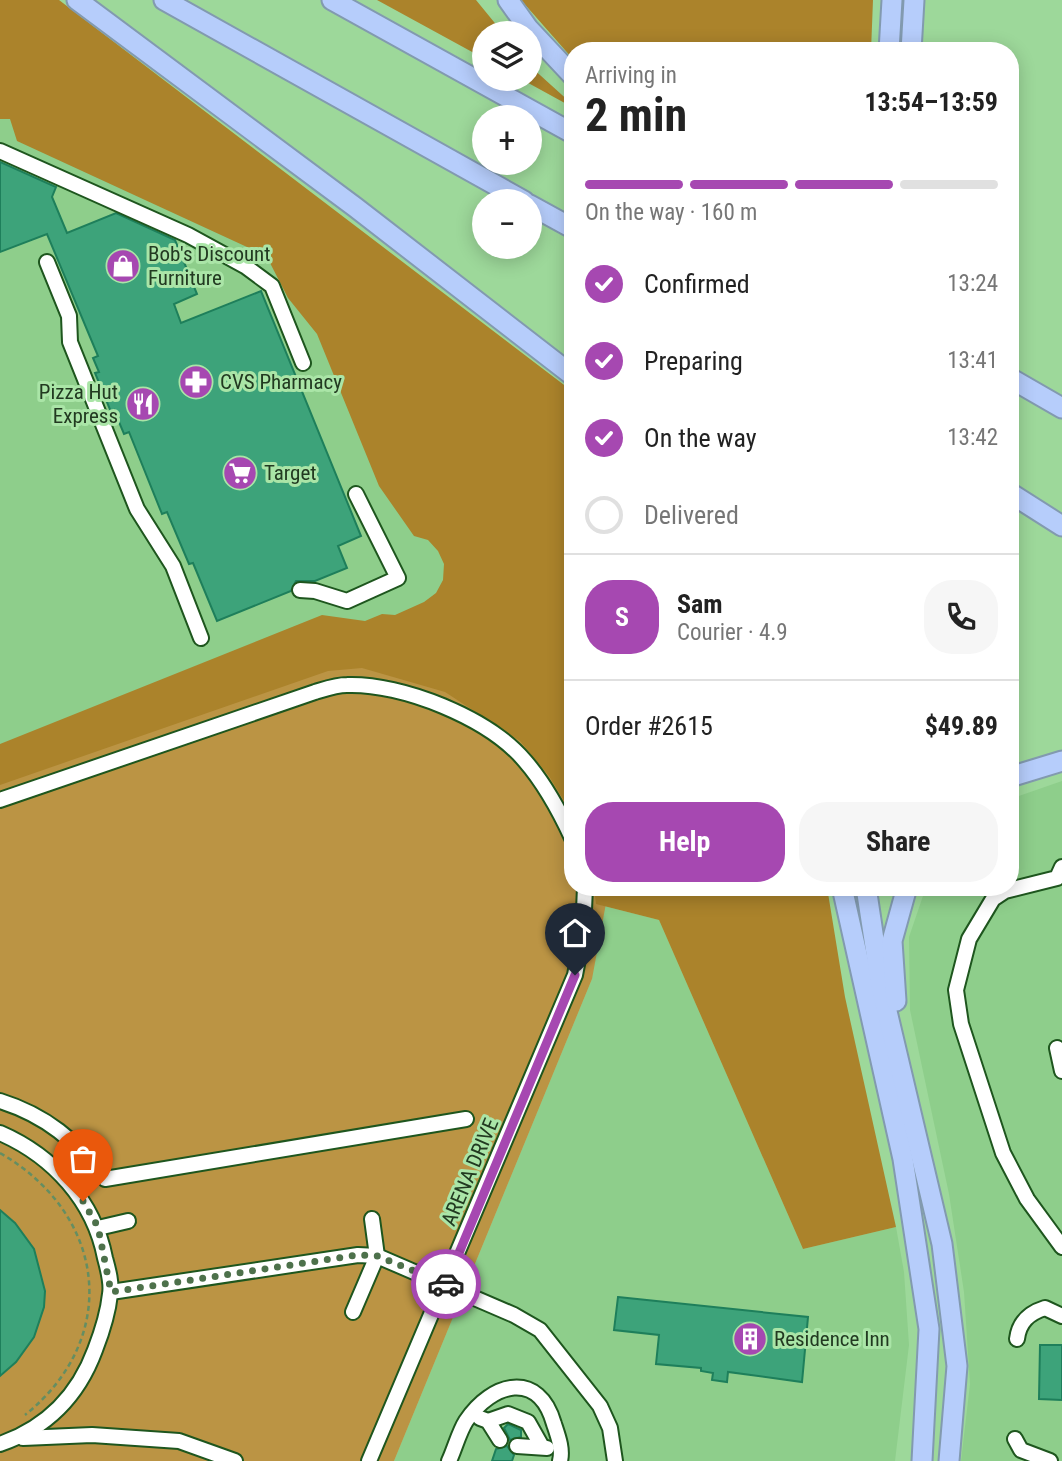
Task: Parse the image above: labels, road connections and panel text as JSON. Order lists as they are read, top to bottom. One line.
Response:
{"streets":{"lane":["ARENA DRIVE"]},"places":{"shop":["Bob's Discount Furniture"],"pharmacy":["CVS Pharmacy"],"restaurant":["Pizza Hut Express"],"supermarket":["Target"],"building":["Residence Inn"]},"page":{"map_buttons":["+","−"],"heading":["2 min","Arriving in","13:54–13:59"],"panel":["Sam","Courier · 4.9","Order #2615","$49.89"],"bar":"On the way · 160 m","list":[["Confirmed","13:24"],["Preparing","13:41"],["On the way","13:42"],"Delivered"],"round":"S","buttons":["Help","Share"]}}
